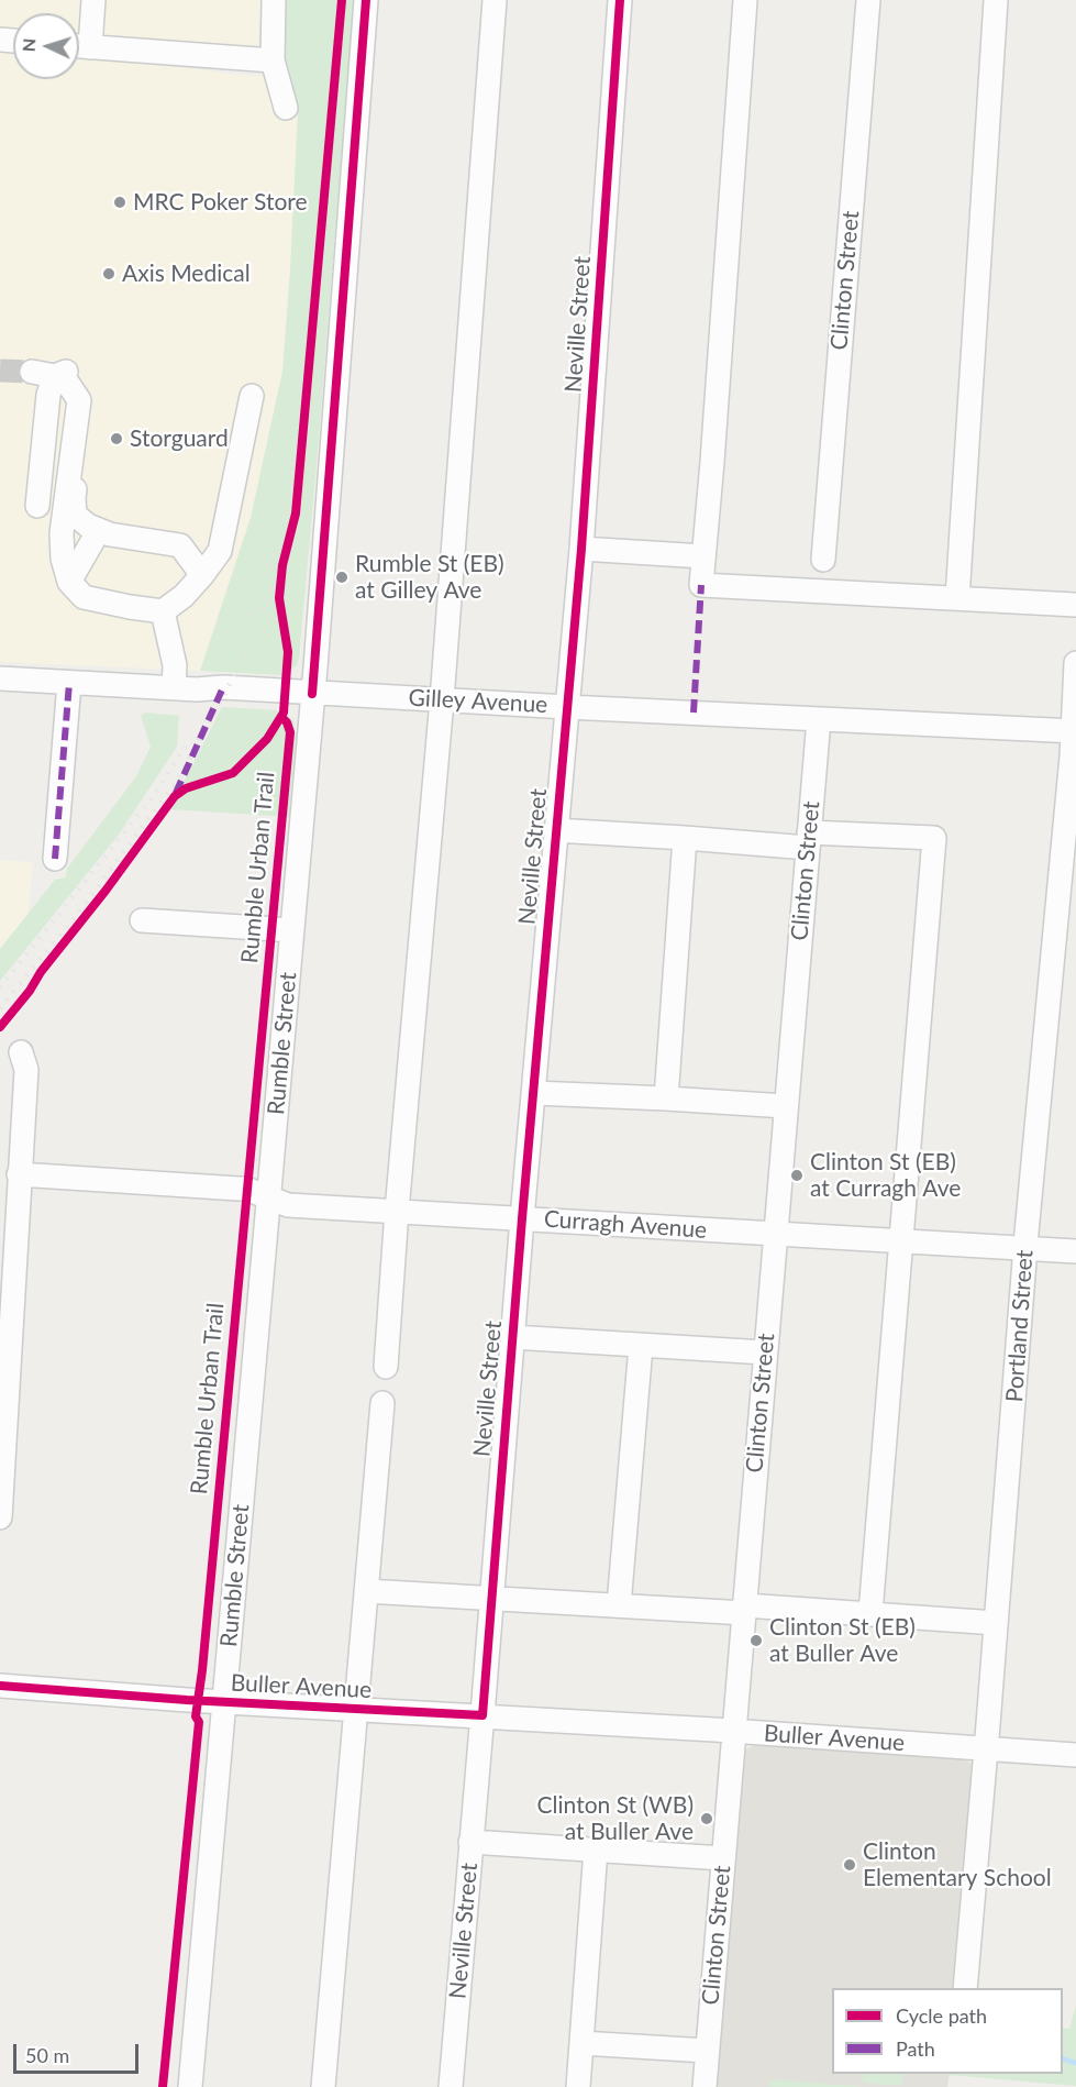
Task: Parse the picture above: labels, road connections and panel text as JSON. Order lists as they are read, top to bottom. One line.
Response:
{"streets":{"street":["Clinton Street","Neville Street","Gilley Avenue","Rumble Street","Curragh Avenue","Portland Street","Buller Avenue"],"cycle path":["Rumble Urban Trail"]},"crossings":[["Clinton Street","Gilley Avenue"],["Clinton Street","Curragh Avenue"],["Clinton Street","Buller Avenue"],["Neville Street","Gilley Avenue"],["Neville Street","Curragh Avenue"],["Neville Street","Buller Avenue"],["Gilley Avenue","Rumble Street"],["Gilley Avenue","Portland Street"],["Rumble Street","Curragh Avenue"],["Rumble Street","Buller Avenue"],["Curragh Avenue","Portland Street"],["Portland Street","Buller Avenue"]],"places":["MRC Poker Store","Axis Medical","Storguard","Rumble St (EB) at Gilley Ave","Clinton St (EB) at Curragh Ave","Clinton St (EB) at Buller Ave","Clinton St (WB) at Buller Ave","Clinton Elementary School"],"legend":["Cycle path","Path"],"scale_bar":"50 m","north":"left"}
